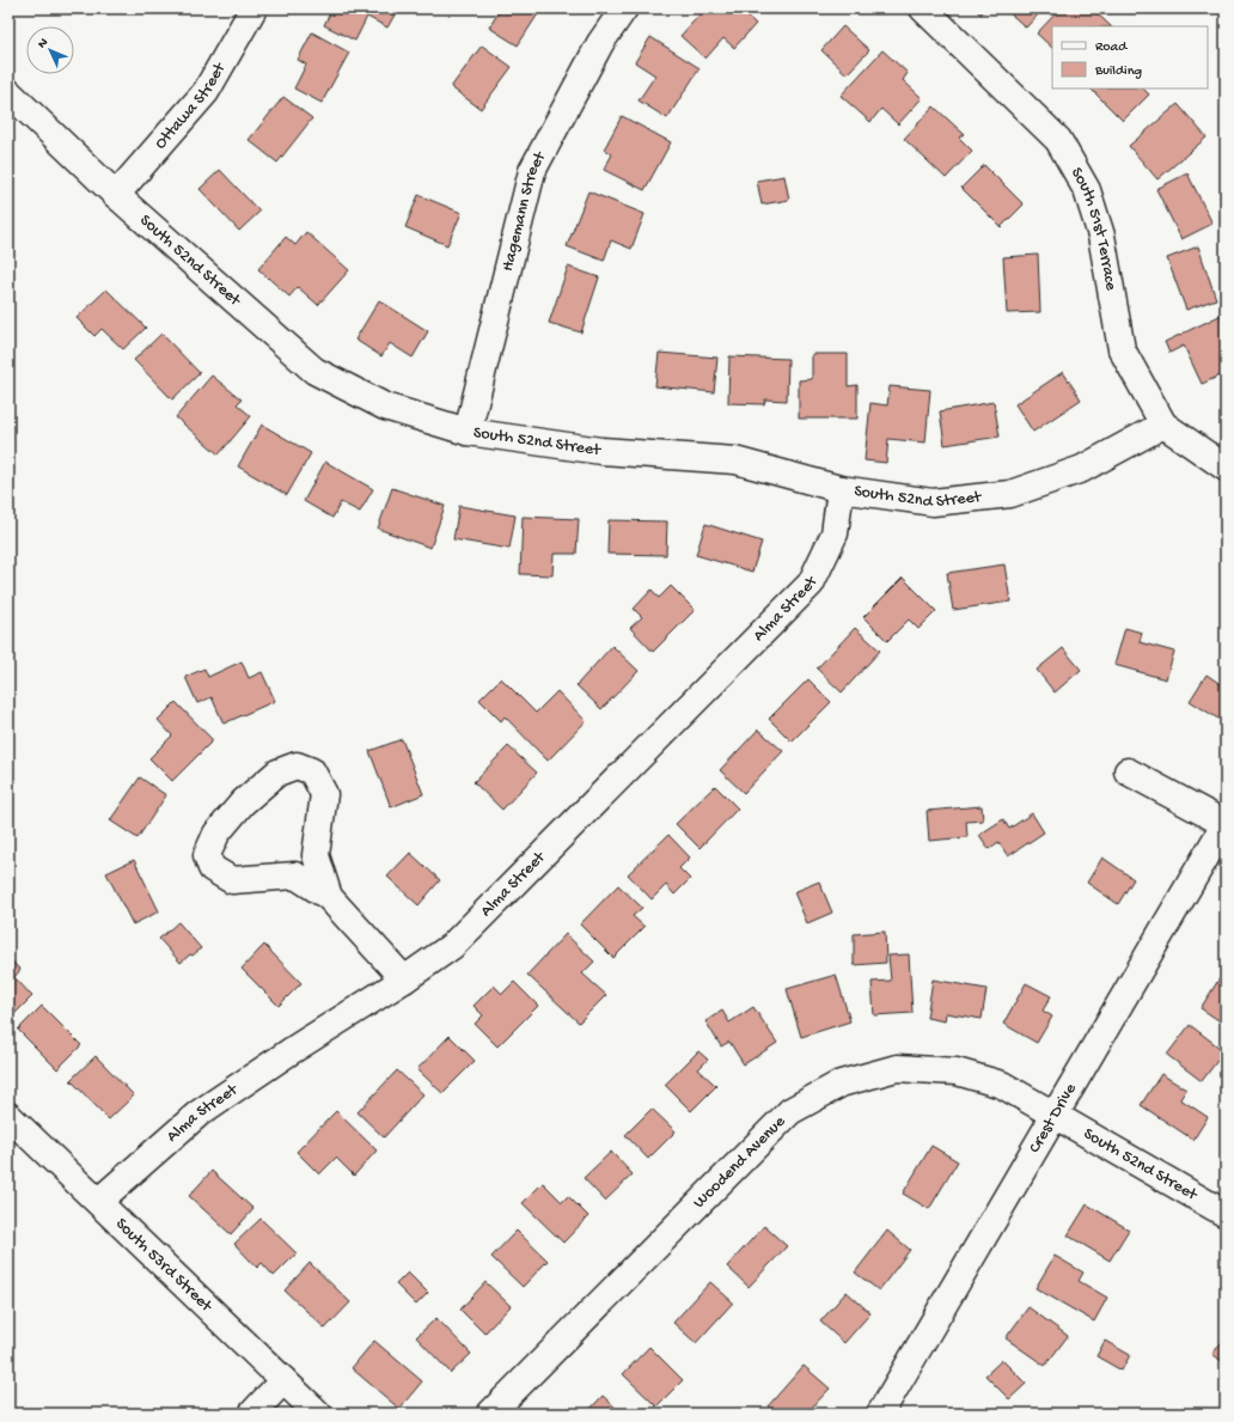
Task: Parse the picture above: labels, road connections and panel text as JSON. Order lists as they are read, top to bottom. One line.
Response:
{"streets":{"street":["Ottawa Street","Hagemann Street","South 51st Terrace","South 52nd Street","Alma Street","Crest Drive","Woodend Avenue","South 53rd Street"]},"crossings":[["Ottawa Street","South 52nd Street"],["Hagemann Street","South 52nd Street"],["South 51st Terrace","South 52nd Street"],["South 52nd Street","Alma Street"],["South 52nd Street","Crest Drive"],["South 52nd Street","Woodend Avenue"],["Alma Street","South 53rd Street"],["Crest Drive","Woodend Avenue"]],"legend":["Road","Building"],"north":"top left"}
